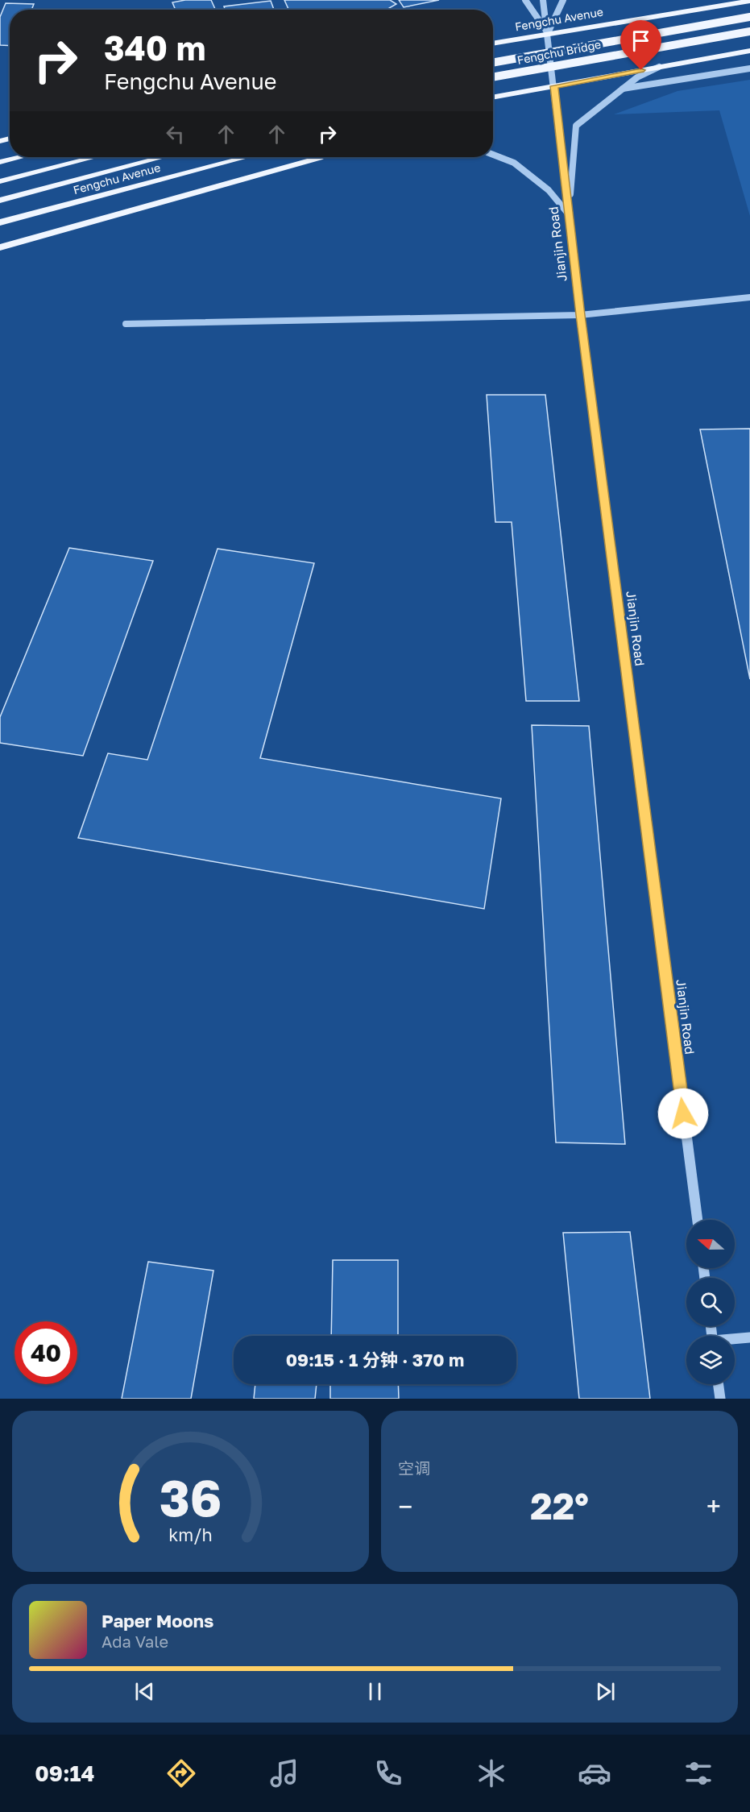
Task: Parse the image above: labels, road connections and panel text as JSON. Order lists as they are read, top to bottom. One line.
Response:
{"streets":{"main road":["Fengchu Avenue","Fengchu Bridge"],"street":["Jianjin Road"]},"crossings":[["Fengchu Avenue","Jianjin Road"]],"north":"left","page":{"turn":["340 m","Fengchu Avenue"],"limit":"40","trip":"09:15 · 1 分钟 · 370 m","tile":"空调","heat":["−","22°","+"],"song":["Paper Moons","Ada Vale"],"tabs":"09:14","gauge":["36","km/h"]}}
